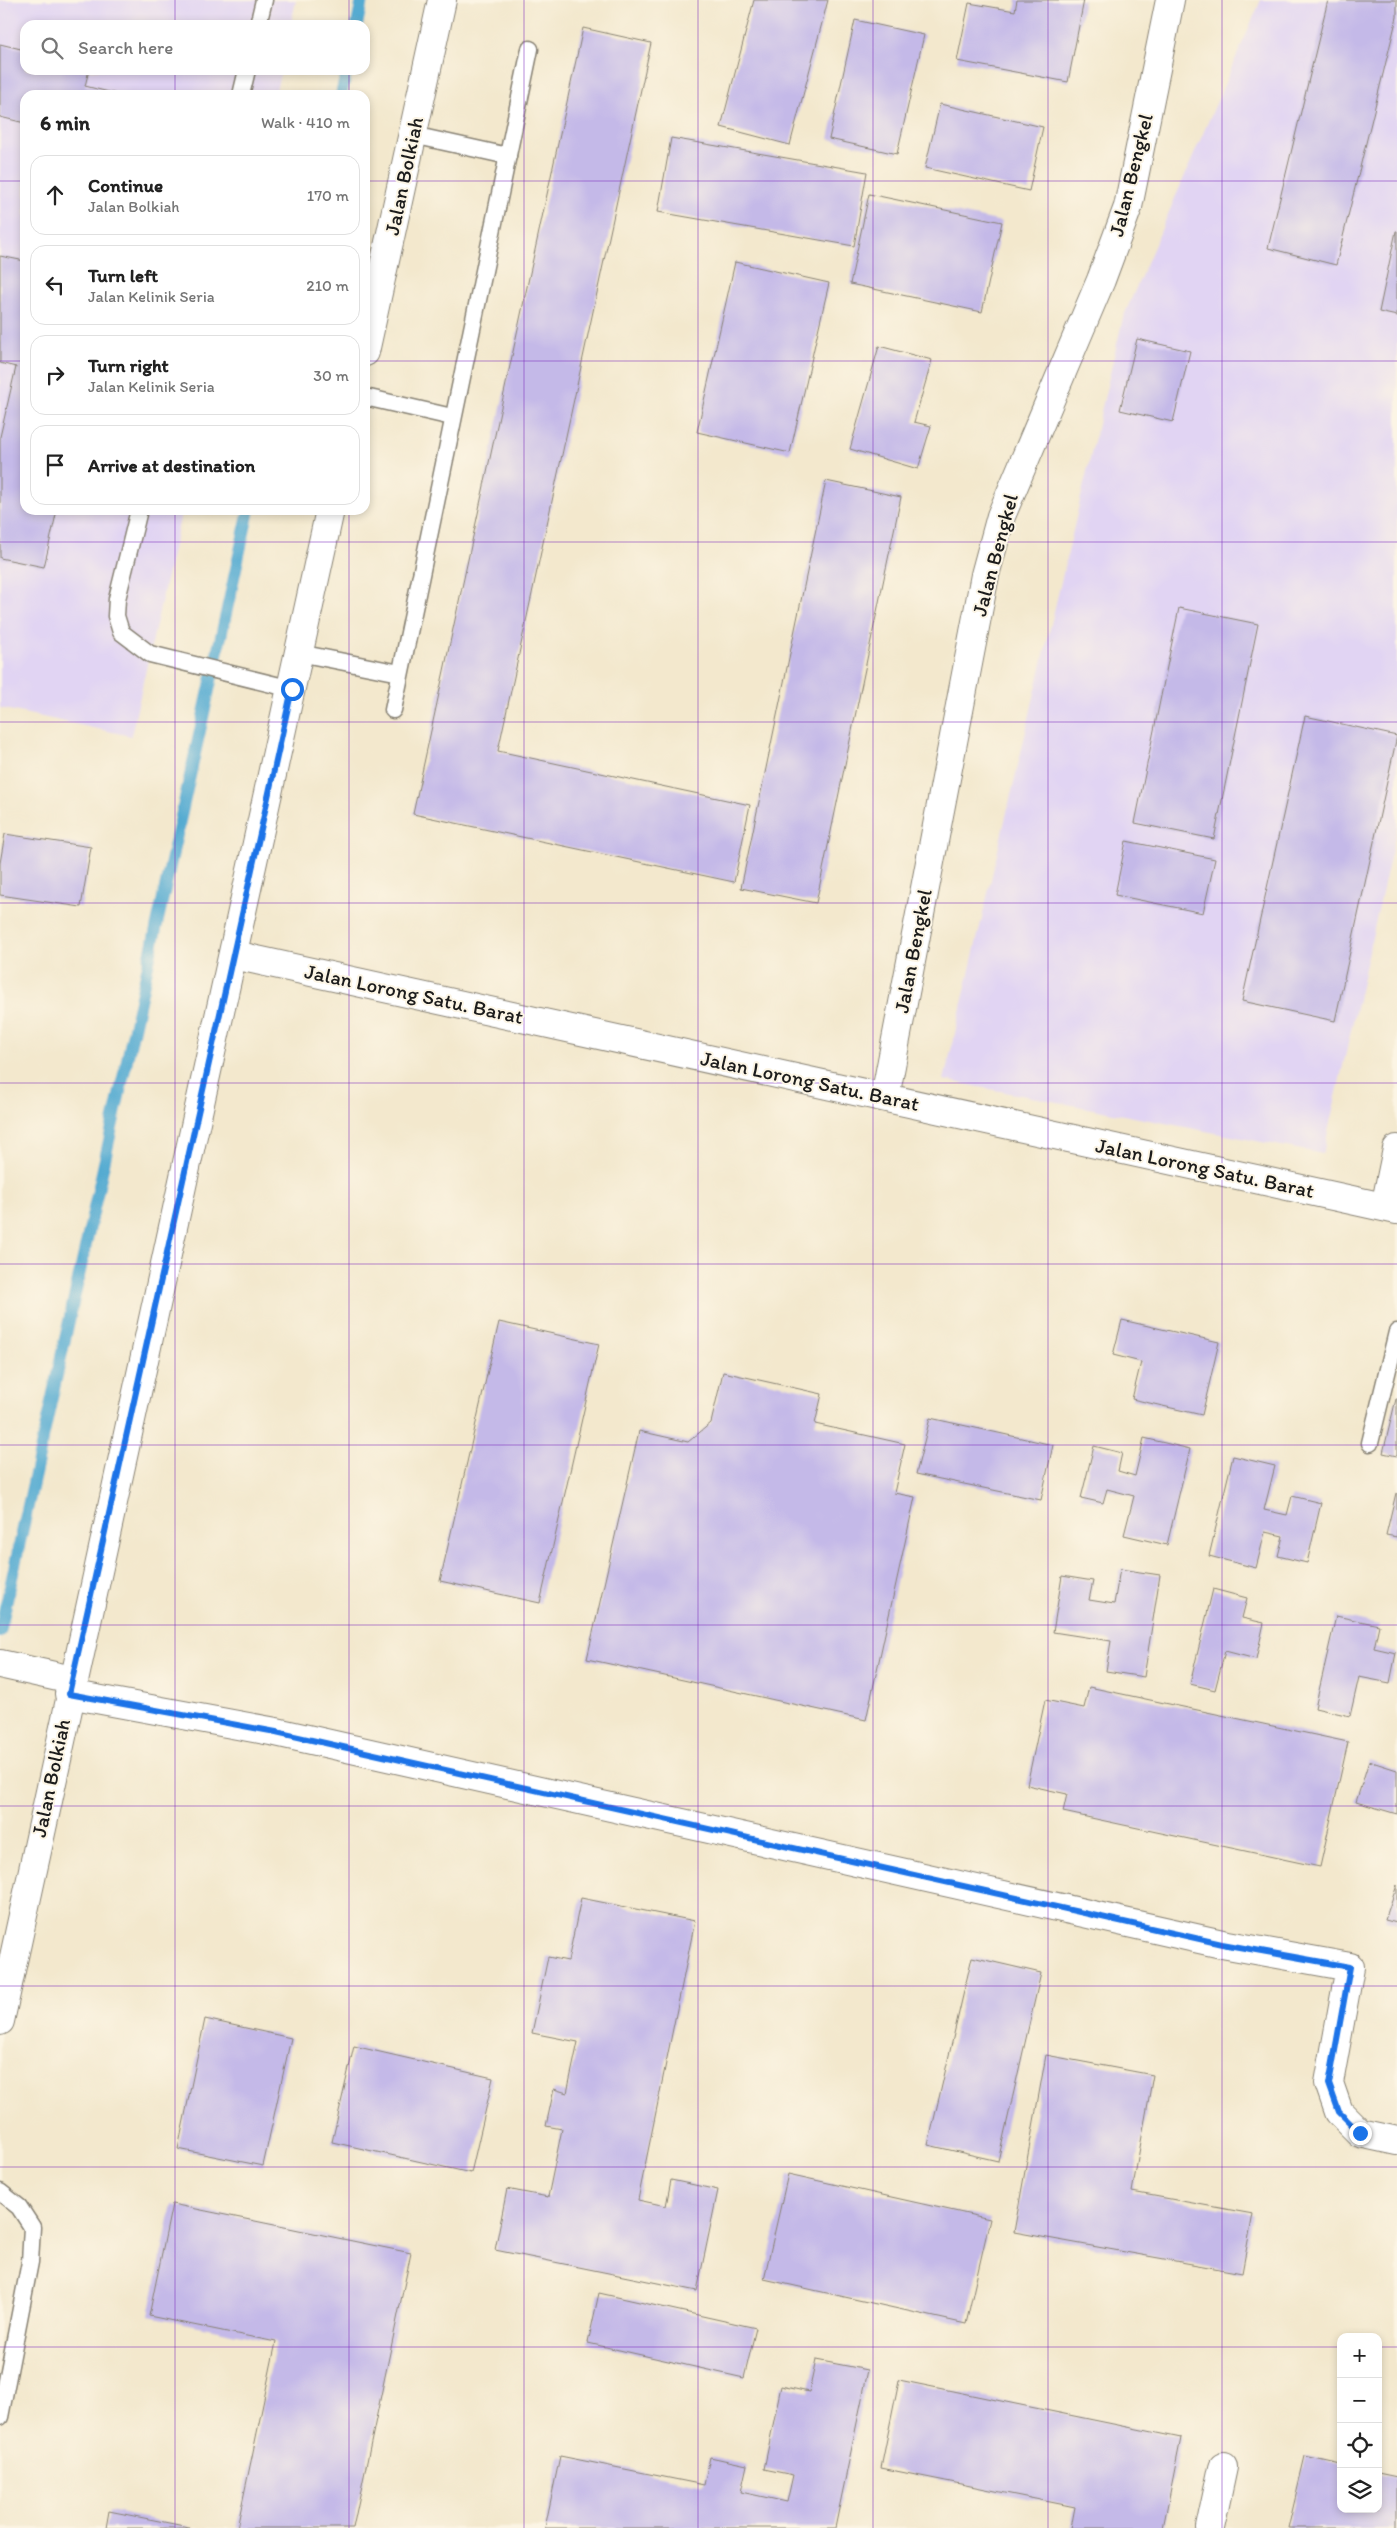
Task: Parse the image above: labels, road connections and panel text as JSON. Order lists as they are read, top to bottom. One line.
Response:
{"streets":{"street":["Jalan Bengkel","Jalan Bolkiah","Jalan Lorong Satu. Barat"]},"crossings":[["Jalan Bengkel","Jalan Lorong Satu. Barat"],["Jalan Bolkiah","Jalan Lorong Satu. Barat"]],"page":{"search":"Search here","heading":["6 min","Walk · 410 m"],"list":[["Continue","Jalan Bolkiah","170 m"],["Turn left","Jalan Kelinik Seria","210 m"],["Turn right","Jalan Kelinik Seria","30 m"],"Arrive at destination"],"map_buttons":["+","−"]}}
